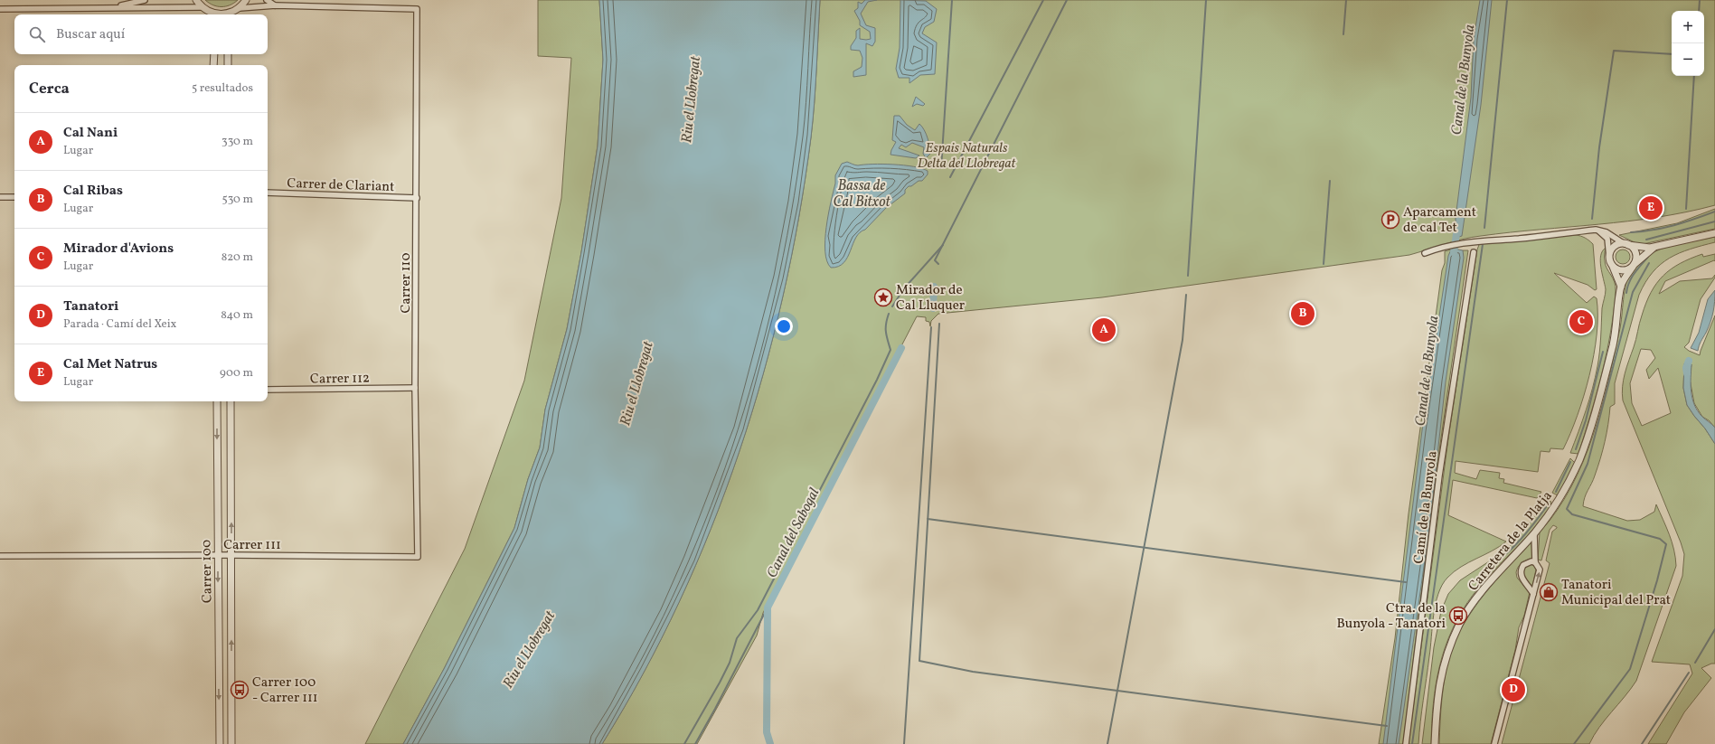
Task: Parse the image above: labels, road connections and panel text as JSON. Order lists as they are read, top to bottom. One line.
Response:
{"streets":{"street":["Carrer de Clariant","Carrer 110","Carrer 112","Camí de la Bunyola","Carretera de la Platja","Carrer 111","Carrer 100"]},"crossings":[["Carrer de Clariant","Carrer 110"],["Carrer 110","Carrer 112"],["Carrer 110","Carrer 111"],["Carrer 111","Carrer 100"]],"water":["Canal de la Bunyola","Riu el Llobregat","Bassa de Cal Bitxot","Canal del Sabogal"],"parks":["Espais Naturals Delta del Llobregat"],"places":{"parking":["Aparcament de cal Tet"],"place":["Mirador de Cal Lluquer"],"shop":["Tanatori Municipal del Prat"],"bus stop":["Ctra. de la Bunyola - Tanatori","Carrer 100 - Carrer 111"]},"page":{"map_buttons":["+","−"],"search":"Buscar aquí","heading":["Cerca","5 resultados"],"list":[{"mark":"A","name":"Cal Nani","note":"Lugar","value":"330 m"},{"mark":"B","name":"Cal Ribas","note":"Lugar","value":"530 m"},{"mark":"C","name":"Mirador d'Avions","note":"Lugar","value":"820 m"},{"mark":"D","name":"Tanatori","note":"Parada · Camí del Xeix","value":"840 m"},{"mark":"E","name":"Cal Met Natrus","note":"Lugar","value":"900 m"}],"pins":["E","B","C","A","D"]}}
